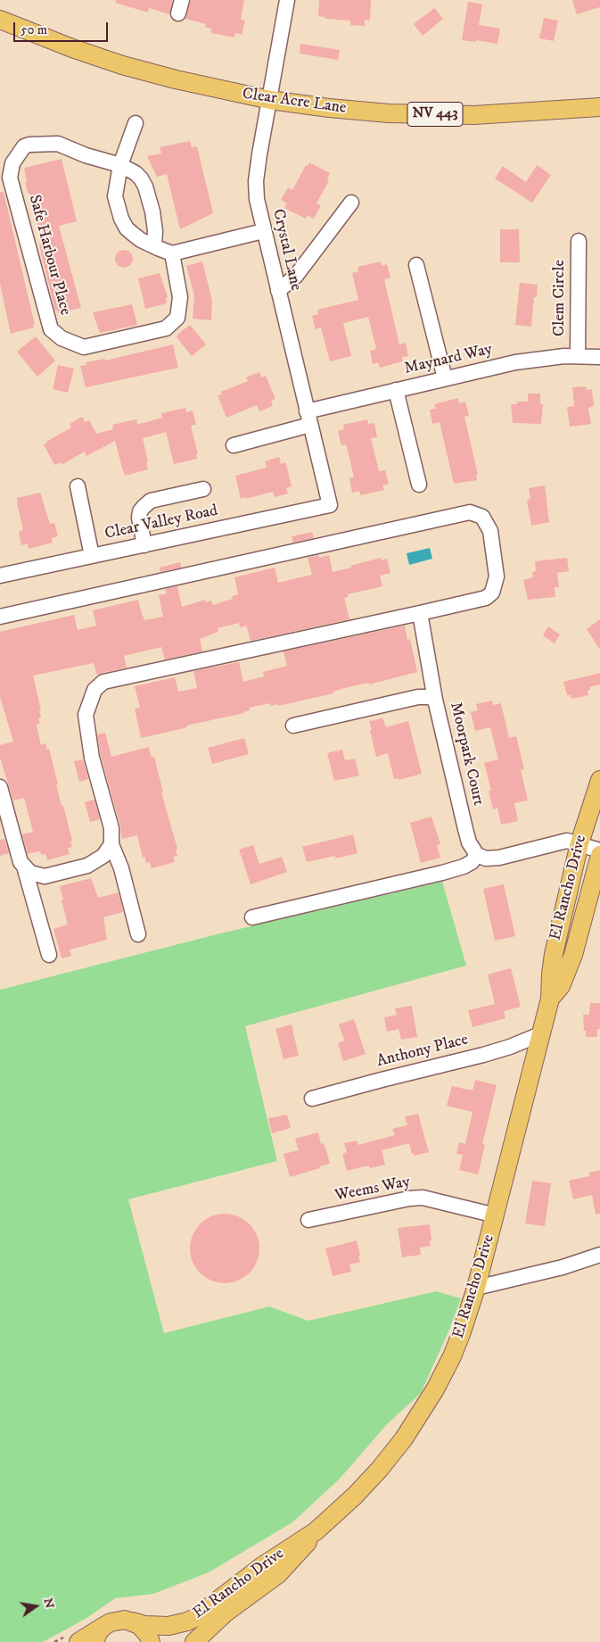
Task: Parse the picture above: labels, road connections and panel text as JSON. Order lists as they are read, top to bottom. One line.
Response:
{"streets":{"main road":["Clear Acre Lane","NV 443","El Rancho Drive"],"street":["Crystal Lane","Safe Harbour Place","Clem Circle","Maynard Way","Clear Valley Road","Moorpark Court","Anthony Place","Weems Way"]},"crossings":[["Clear Acre Lane","Crystal Lane"],["Crystal Lane","Maynard Way"],["Crystal Lane","Clear Valley Road"],["Clem Circle","Maynard Way"],["El Rancho Drive","Anthony Place"],["El Rancho Drive","Weems Way"]],"scale_bar":"50 m","north":"right"}
